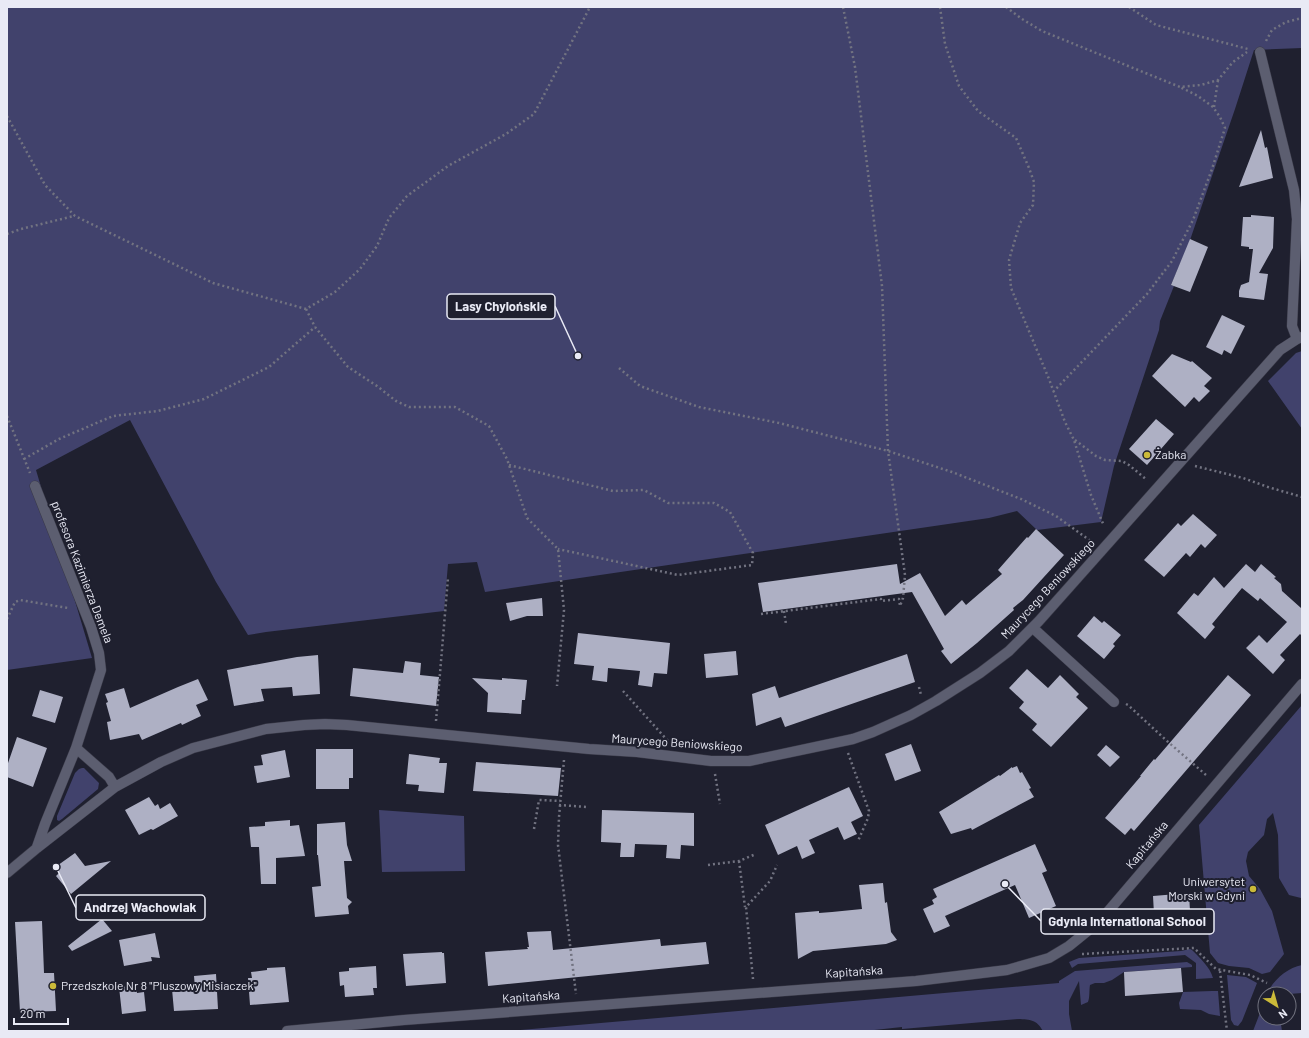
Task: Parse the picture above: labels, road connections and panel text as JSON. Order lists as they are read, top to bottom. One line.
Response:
{"streets":{"street":["profesora Kazimierza Demela","Maurycego Beniowskiego","Kapitańska"]},"crossings":[["profesora Kazimierza Demela","Maurycego Beniowskiego"]],"places":["Lasy Chylońskie","Żabka","Andrzej Wachowiak","Gdynia International School","Uniwersytet Morski w Gdyni","Przedszkole Nr 8 \"Pluszowy Misiaczek\""],"scale_bar":"20 m","north":"bottom right"}
